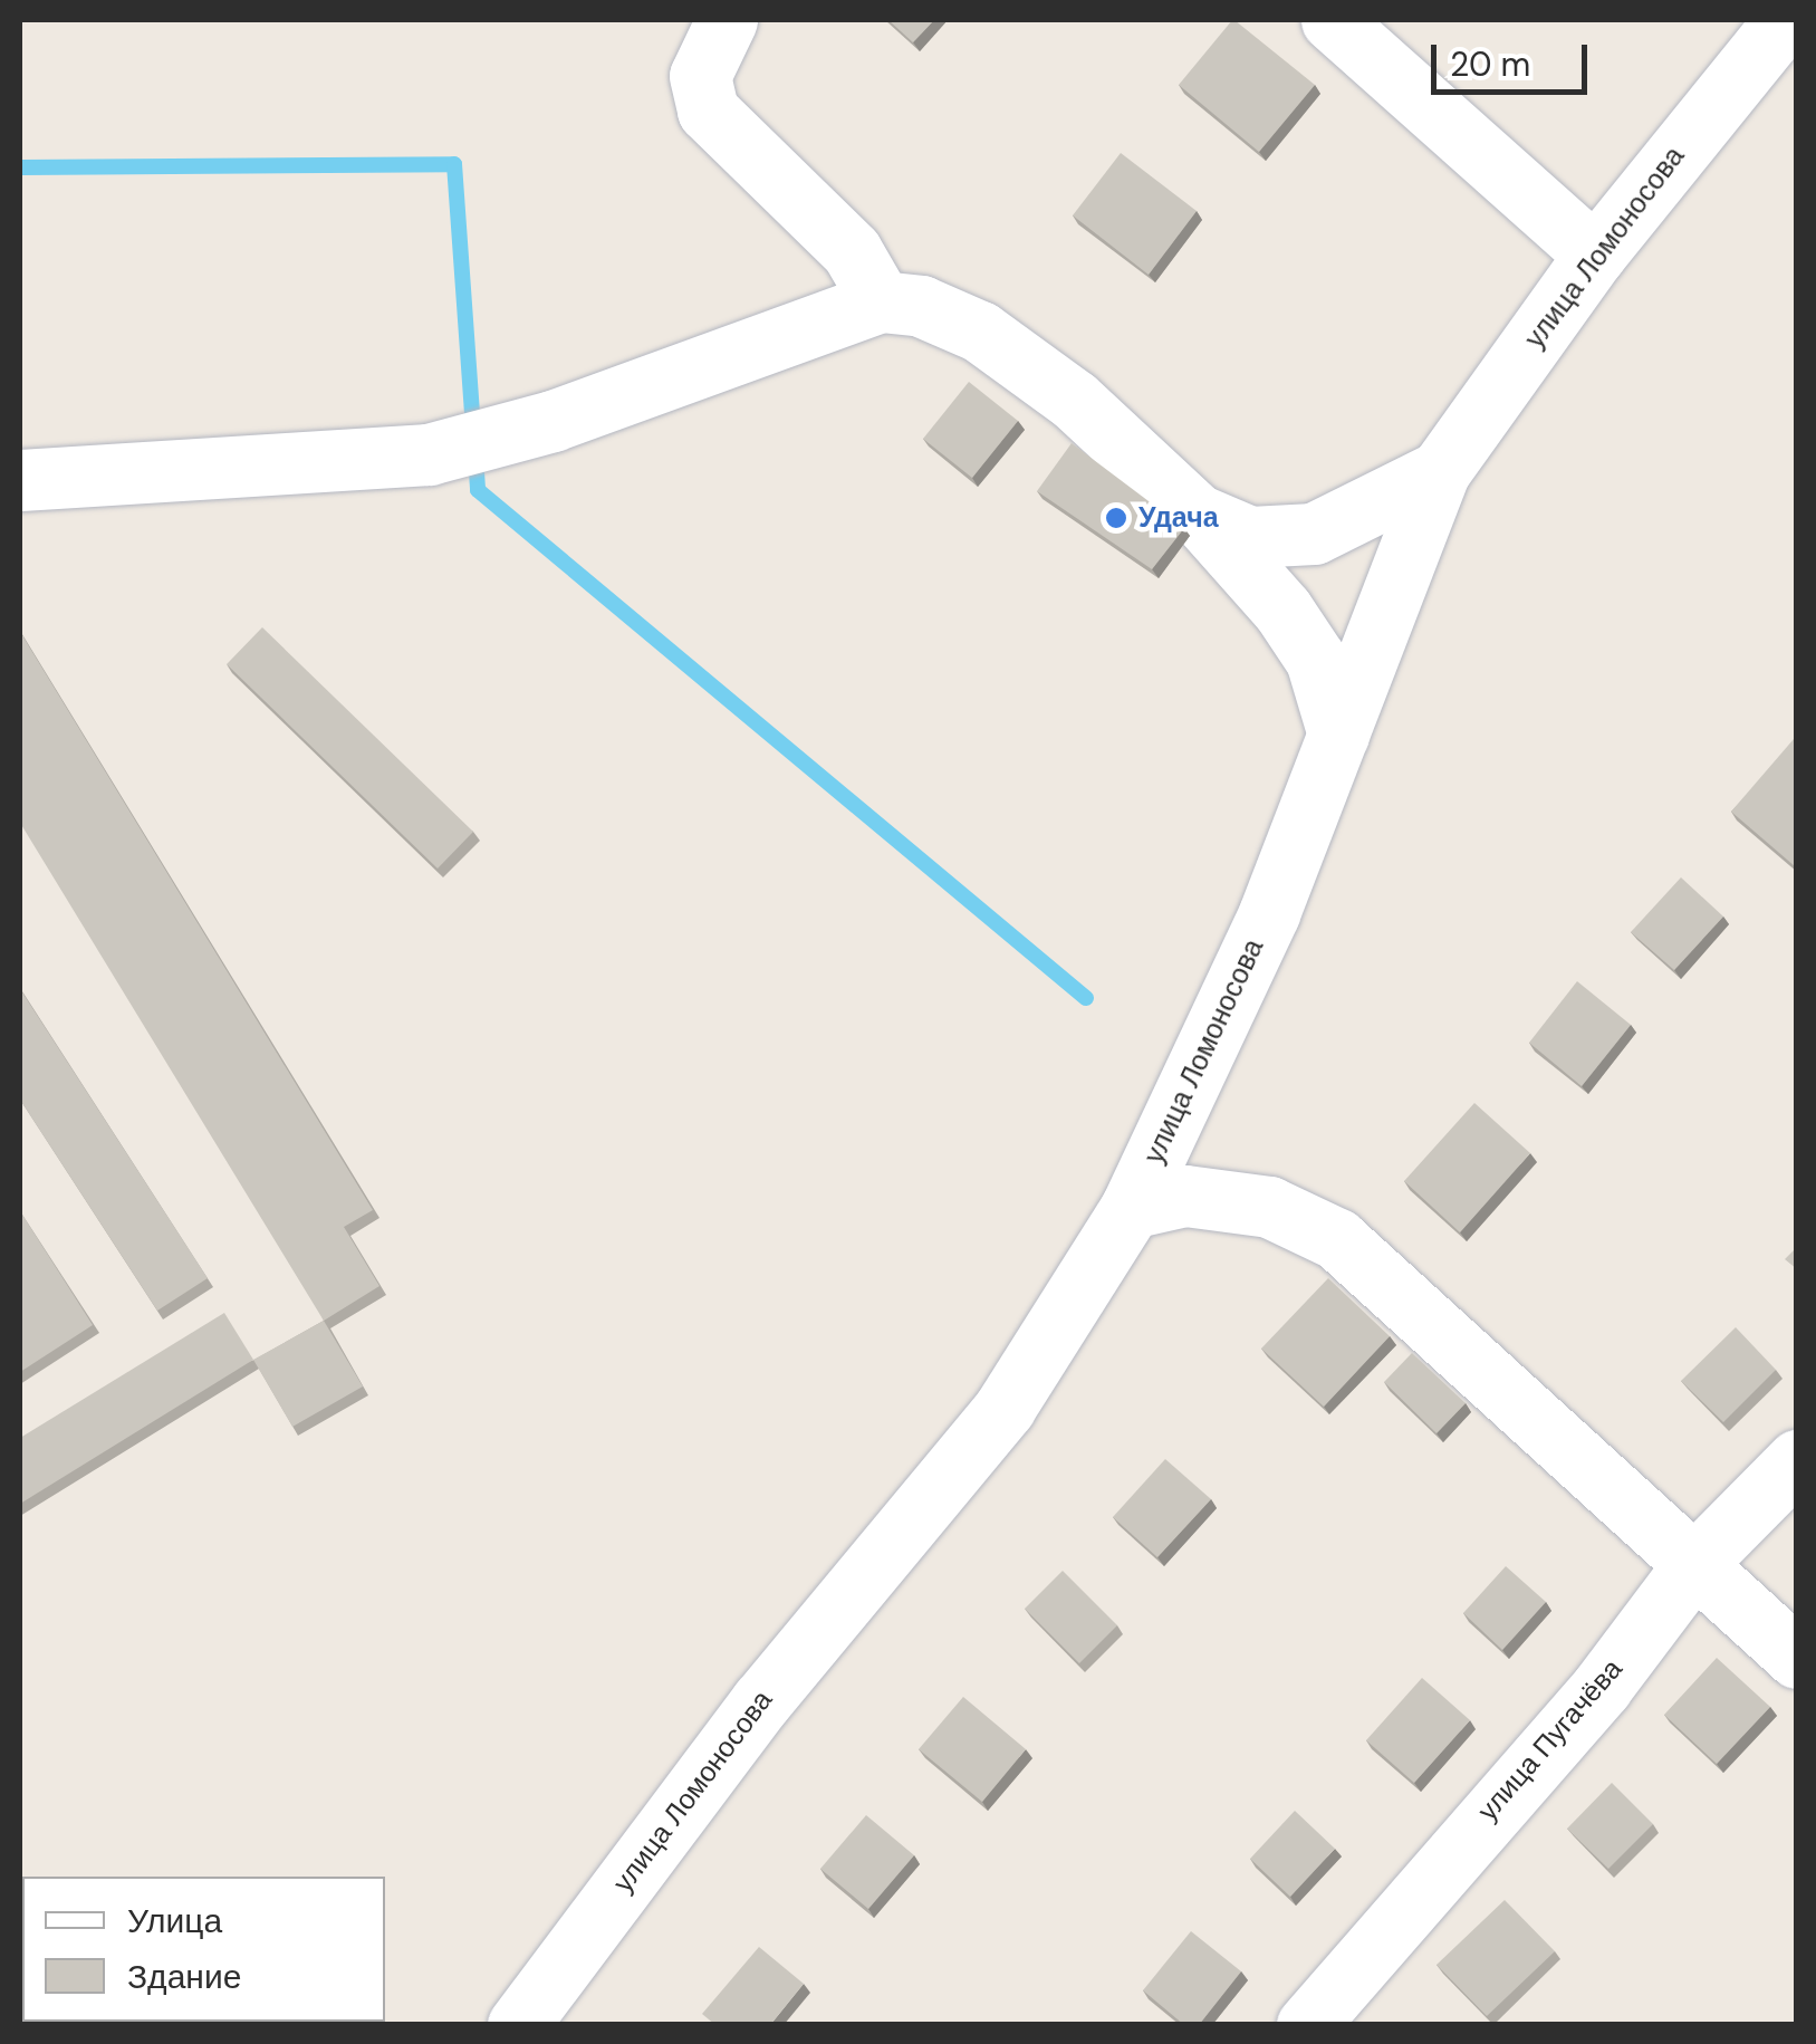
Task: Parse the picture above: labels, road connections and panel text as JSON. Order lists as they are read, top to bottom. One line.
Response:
{"streets":{"street":["улица Ломоносова","улица Пугачёва"]},"places":["Удача"],"legend":["Улица","Здание"],"scale_bar":"20 m"}
